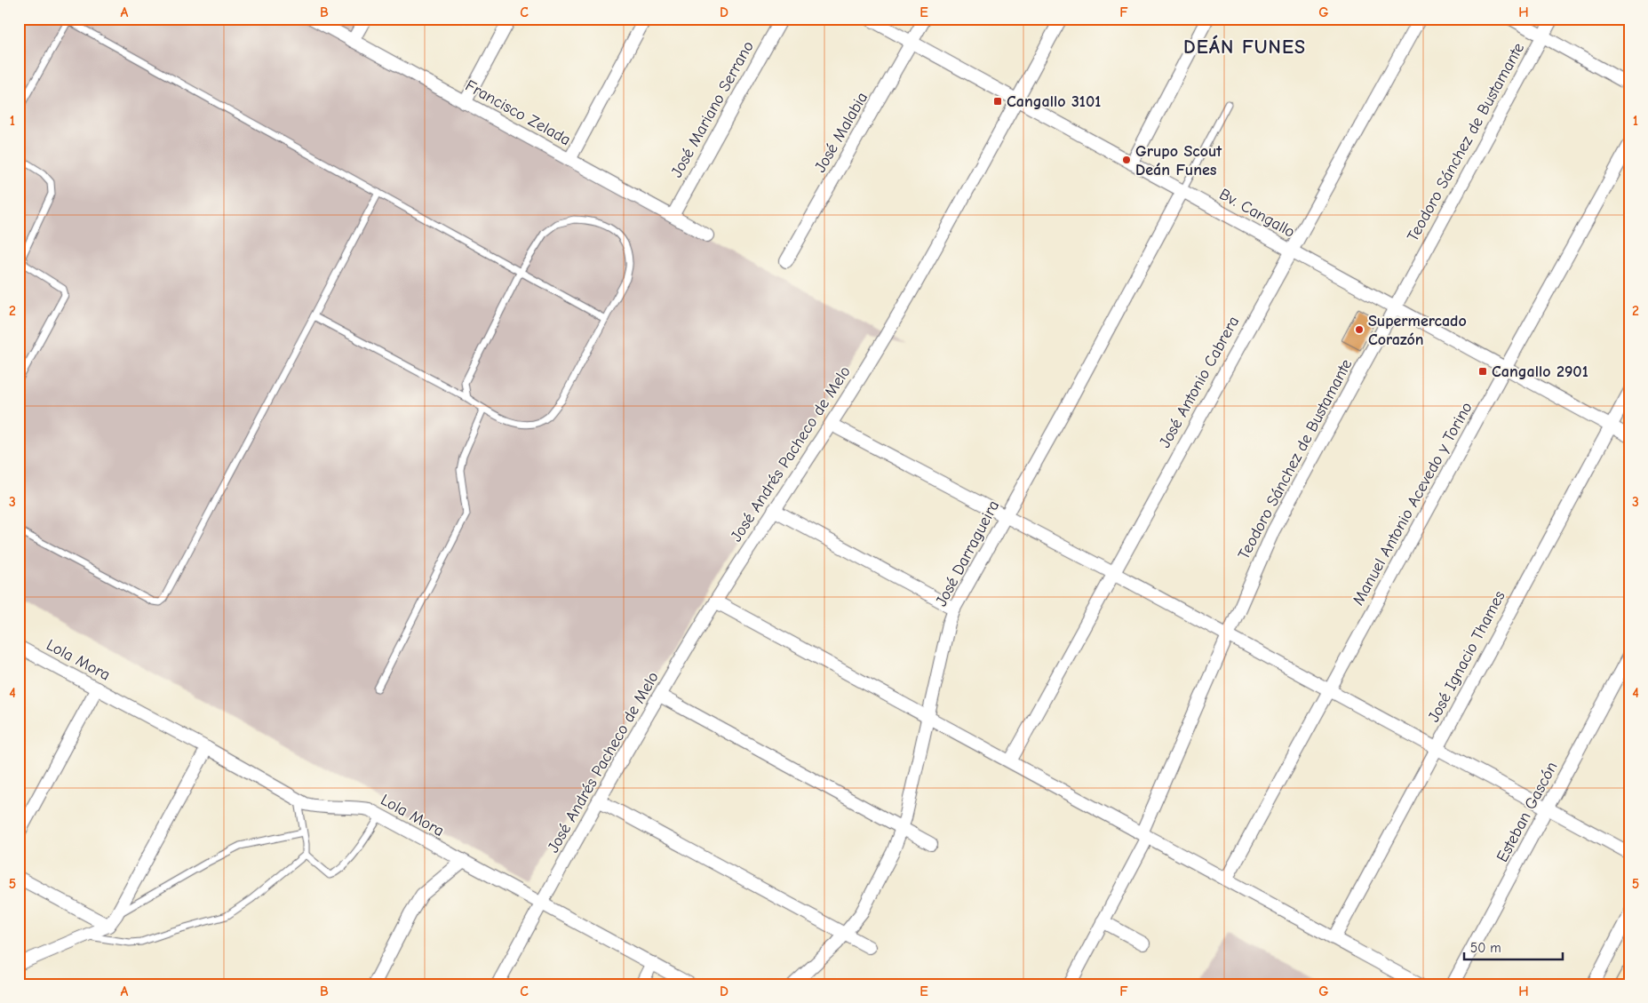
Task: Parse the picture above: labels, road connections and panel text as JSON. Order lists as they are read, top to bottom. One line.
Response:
{"streets":{"street":["José Mariano Serrano","Francisco Zelada","José Malabia","Teodoro Sánchez de Bustamante","Bv. Cangallo","José Antonio Cabrera","José Andrés Pacheco de Melo","Manuel Antonio Acevedo y Torino","José Darragueira","José Ignacio Thames","Lola Mora","Esteban Gascón"]},"crossings":[["José Mariano Serrano","Francisco Zelada"],["José Malabia","Bv. Cangallo"],["Teodoro Sánchez de Bustamante","Bv. Cangallo"],["Bv. Cangallo","José Antonio Cabrera"],["Bv. Cangallo","José Andrés Pacheco de Melo"],["Bv. Cangallo","Manuel Antonio Acevedo y Torino"],["Bv. Cangallo","José Darragueira"],["Bv. Cangallo","José Ignacio Thames"],["José Andrés Pacheco de Melo","Lola Mora"]],"districts":["DEÁN FUNES"],"places":{"transit":["Cangallo 3101","Cangallo 2901"],"other":["Grupo Scout Deán Funes","Supermercado Corazón"]},"scale_bar":"50 m","grid":{"columns":["A","B","C","D","E","F","G","H"],"rows":["1","2","3","4","5"]}}
